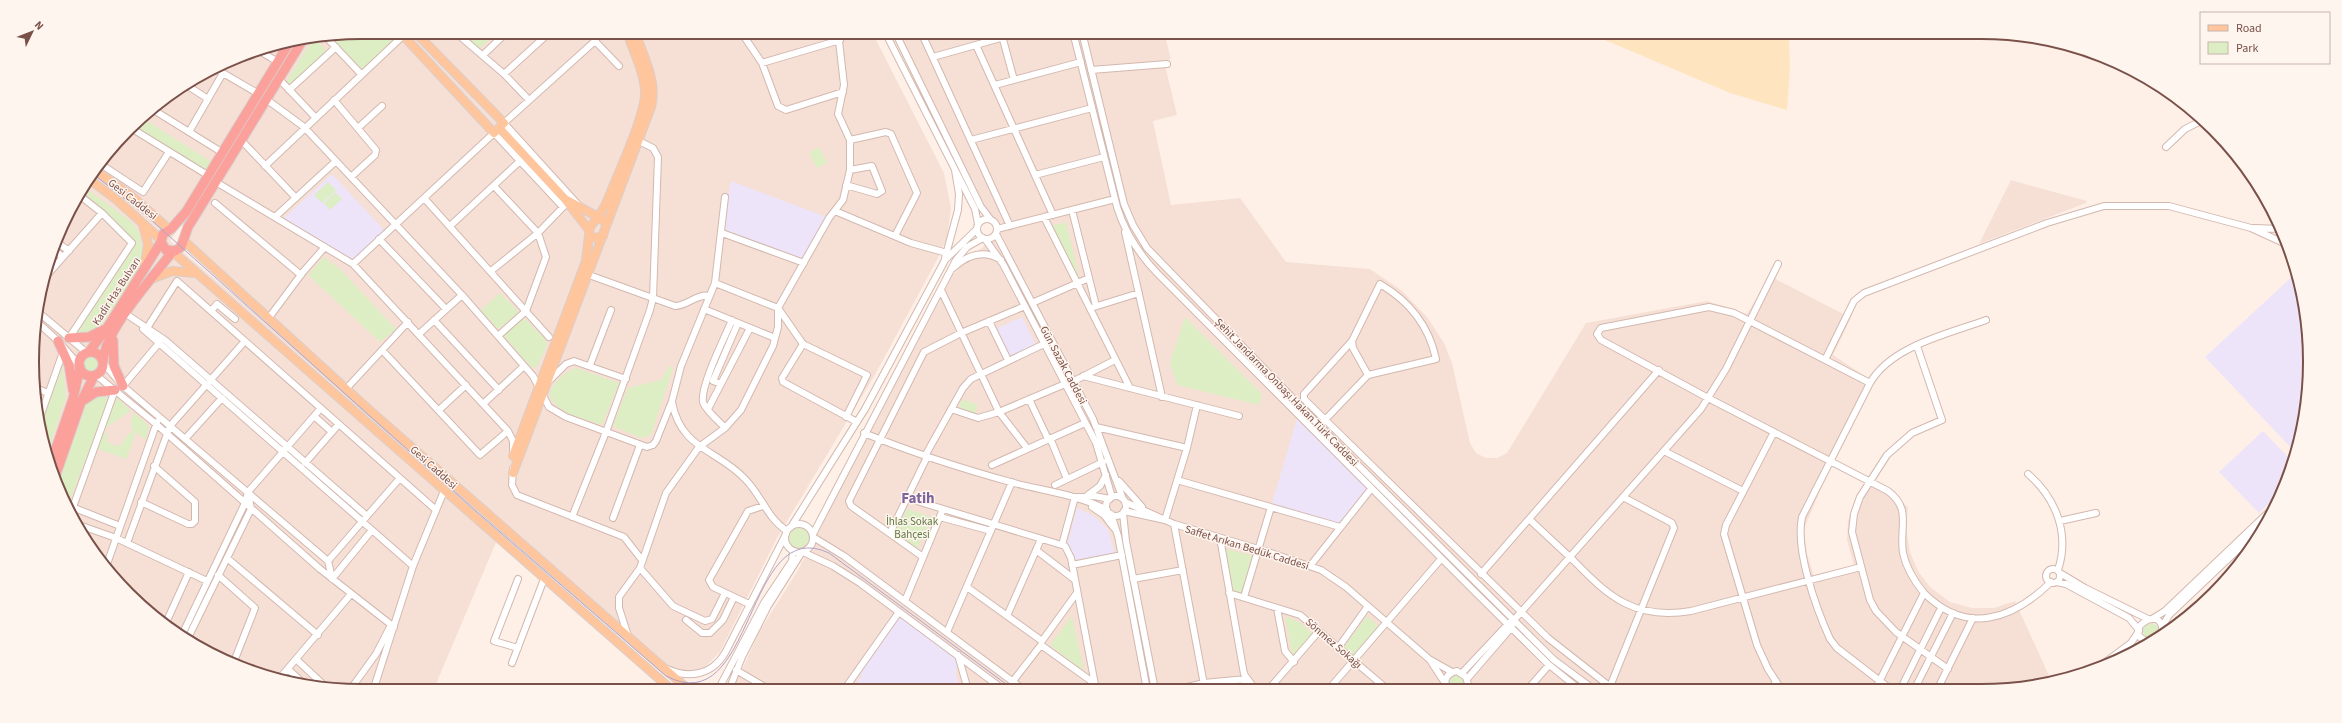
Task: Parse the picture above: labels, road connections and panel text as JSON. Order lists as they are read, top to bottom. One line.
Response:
{"streets":{"highway":["Kadir Has Bulvarı"],"main road":["Gesi Caddesi"],"street":["Gün Sazak Caddesi","Şehit Jandarma Onbaşı Hakan Türk Caddesi","Saffet Arıkan Bedük Caddesi","Sönmez Sokağı"]},"crossings":[["Gesi Caddesi","Kadir Has Bulvarı"]],"districts":["Fatih"],"parks":["İhlas Sokak Bahçesi"],"legend":["Road","Park"],"north":"top right"}
